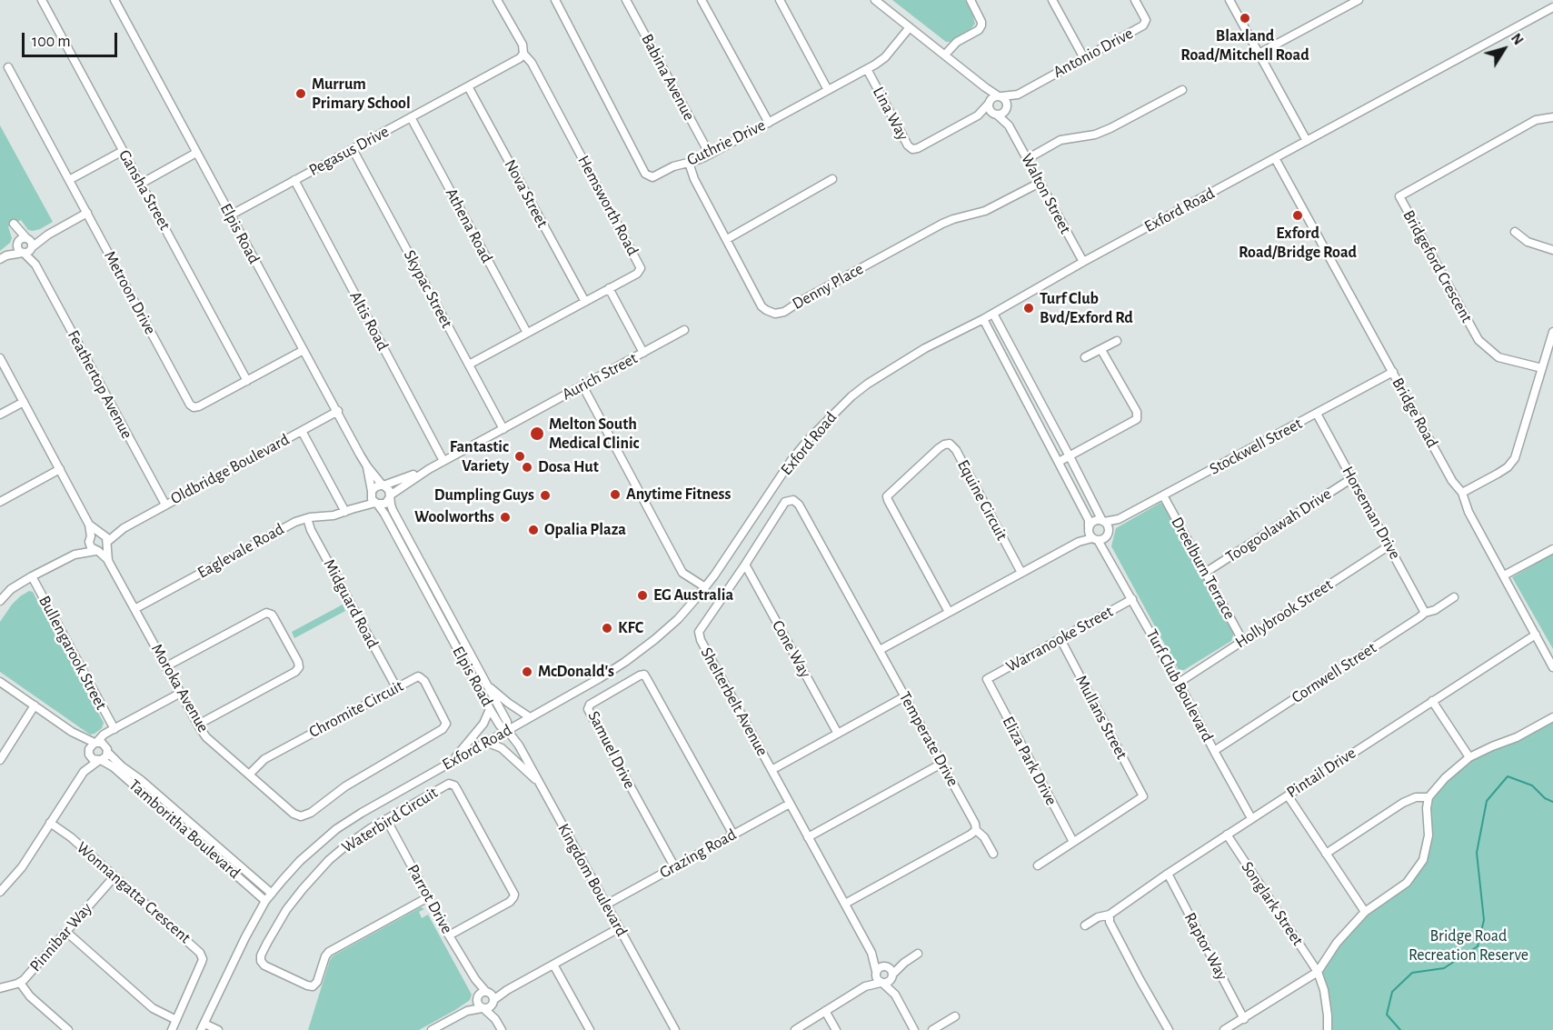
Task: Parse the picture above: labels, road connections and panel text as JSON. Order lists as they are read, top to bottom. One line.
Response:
{"streets":{"street":["Antonio Drive","Babina Avenue","Lina Way","Guthrie Drive","Pegasus Drive","Gansha Street","Nova Street","Walton Street","Hemsworth Road","Exford Road","Athena Road","Elpis Road","Bridgeford Crescent","Denny Place","Skypac Street","Metroon Drive","Altis Road","Aurich Street","Feathertop Avenue","Bridge Road","Stockwell Street","Oldbridge Boulevard","Equine Circuit","Horseman Drive","Toogoolawah Drive","Eaglevale Road","Dreelburn Terrace","Midguard Road","Hollybrook Street","Warranooke Street","Cone Way","Bullengarook Street","Cornwell Street","Turf Club Boulevard","Moroka Avenue","Shelterbelt Avenue","Chromite Circuit","Mullans Street","Temperate Drive","Samuel Drive","Eliza Park Drive","Pintail Drive","Waterbird Circuit","Tamboritha Boulevard","Grazing Road","Kingdom Boulevard","Wonnangatta Crescent","Parrot Drive","Songlark Street","Pinnibar Way","Raptor Way"]},"crossings":[["Antonio Drive","Lina Way"],["Antonio Drive","Walton Street"],["Babina Avenue","Guthrie Drive"],["Lina Way","Guthrie Drive"],["Lina Way","Walton Street"],["Guthrie Drive","Denny Place"],["Pegasus Drive","Nova Street"],["Pegasus Drive","Hemsworth Road"],["Pegasus Drive","Athena Road"],["Pegasus Drive","Elpis Road"],["Pegasus Drive","Skypac Street"],["Pegasus Drive","Altis Road"],["Gansha Street","Metroon Drive"],["Nova Street","Hemsworth Road"],["Walton Street","Exford Road"],["Walton Street","Denny Place"],["Hemsworth Road","Athena Road"],["Hemsworth Road","Skypac Street"],["Exford Road","Elpis Road"],["Exford Road","Bridge Road"],["Exford Road","Tamboritha Boulevard"],["Exford Road","Kingdom Boulevard"],["Elpis Road","Metroon Drive"],["Elpis Road","Aurich Street"],["Elpis Road","Oldbridge Boulevard"],["Elpis Road","Eaglevale Road"],["Elpis Road","Kingdom Boulevard"],["Skypac Street","Aurich Street"],["Altis Road","Aurich Street"],["Aurich Street","Eaglevale Road"],["Feathertop Avenue","Oldbridge Boulevard"],["Bridge Road","Stockwell Street"],["Bridge Road","Pintail Drive"],["Stockwell Street","Horseman Drive"],["Stockwell Street","Dreelburn Terrace"],["Stockwell Street","Turf Club Boulevard"],["Oldbridge Boulevard","Moroka Avenue"],["Horseman Drive","Toogoolawah Drive"],["Horseman Drive","Hollybrook Street"],["Horseman Drive","Cornwell Street"],["Toogoolawah Drive","Dreelburn Terrace"],["Eaglevale Road","Midguard Road"],["Eaglevale Road","Moroka Avenue"],["Dreelburn Terrace","Hollybrook Street"],["Midguard Road","Chromite Circuit"],["Hollybrook Street","Turf Club Boulevard"],["Warranooke Street","Turf Club Boulevard"],["Warranooke Street","Mullans Street"],["Warranooke Street","Eliza Park Drive"],["Cone Way","Shelterbelt Avenue"],["Cornwell Street","Turf Club Boulevard"],["Turf Club Boulevard","Pintail Drive"],["Moroka Avenue","Chromite Circuit"],["Shelterbelt Avenue","Temperate Drive"],["Shelterbelt Avenue","Grazing Road"],["Mullans Street","Eliza Park Drive"],["Samuel Drive","Grazing Road"],["Pintail Drive","Songlark Street"],["Pintail Drive","Raptor Way"],["Waterbird Circuit","Parrot Drive"],["Grazing Road","Kingdom Boulevard"],["Wonnangatta Crescent","Pinnibar Way"]],"parks":["Bridge Road Recreation Reserve"],"places":["Blaxland Road/Mitchell Road","Murrum Primary School","Exford Road/Bridge Road","Turf Club Bvd/Exford Rd","Melton South Medical Clinic","Fantastic Variety","Dosa Hut","Anytime Fitness","Dumpling Guys","Woolworths","Opalia Plaza","EG Australia","KFC","McDonald's"],"scale_bar":"100 m","north":"top right"}
